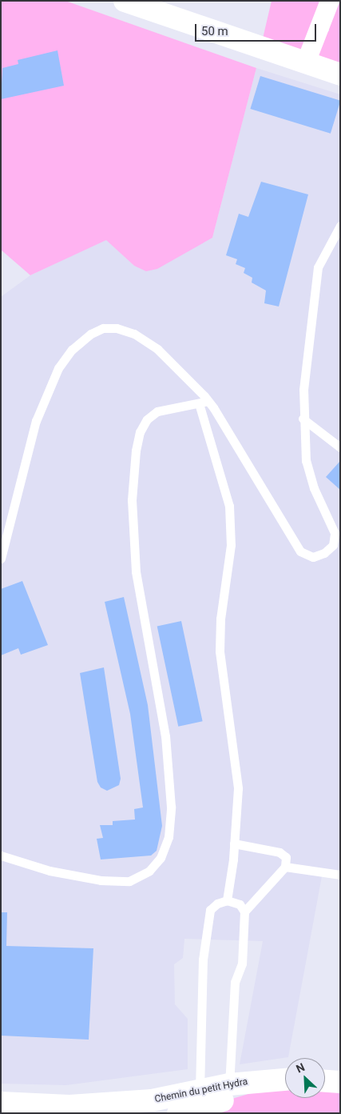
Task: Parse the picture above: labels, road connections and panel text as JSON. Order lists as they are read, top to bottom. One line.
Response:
{"streets":{"main road":["Chemin du petit Hydra"]},"scale_bar":"50 m","north":"top left"}
